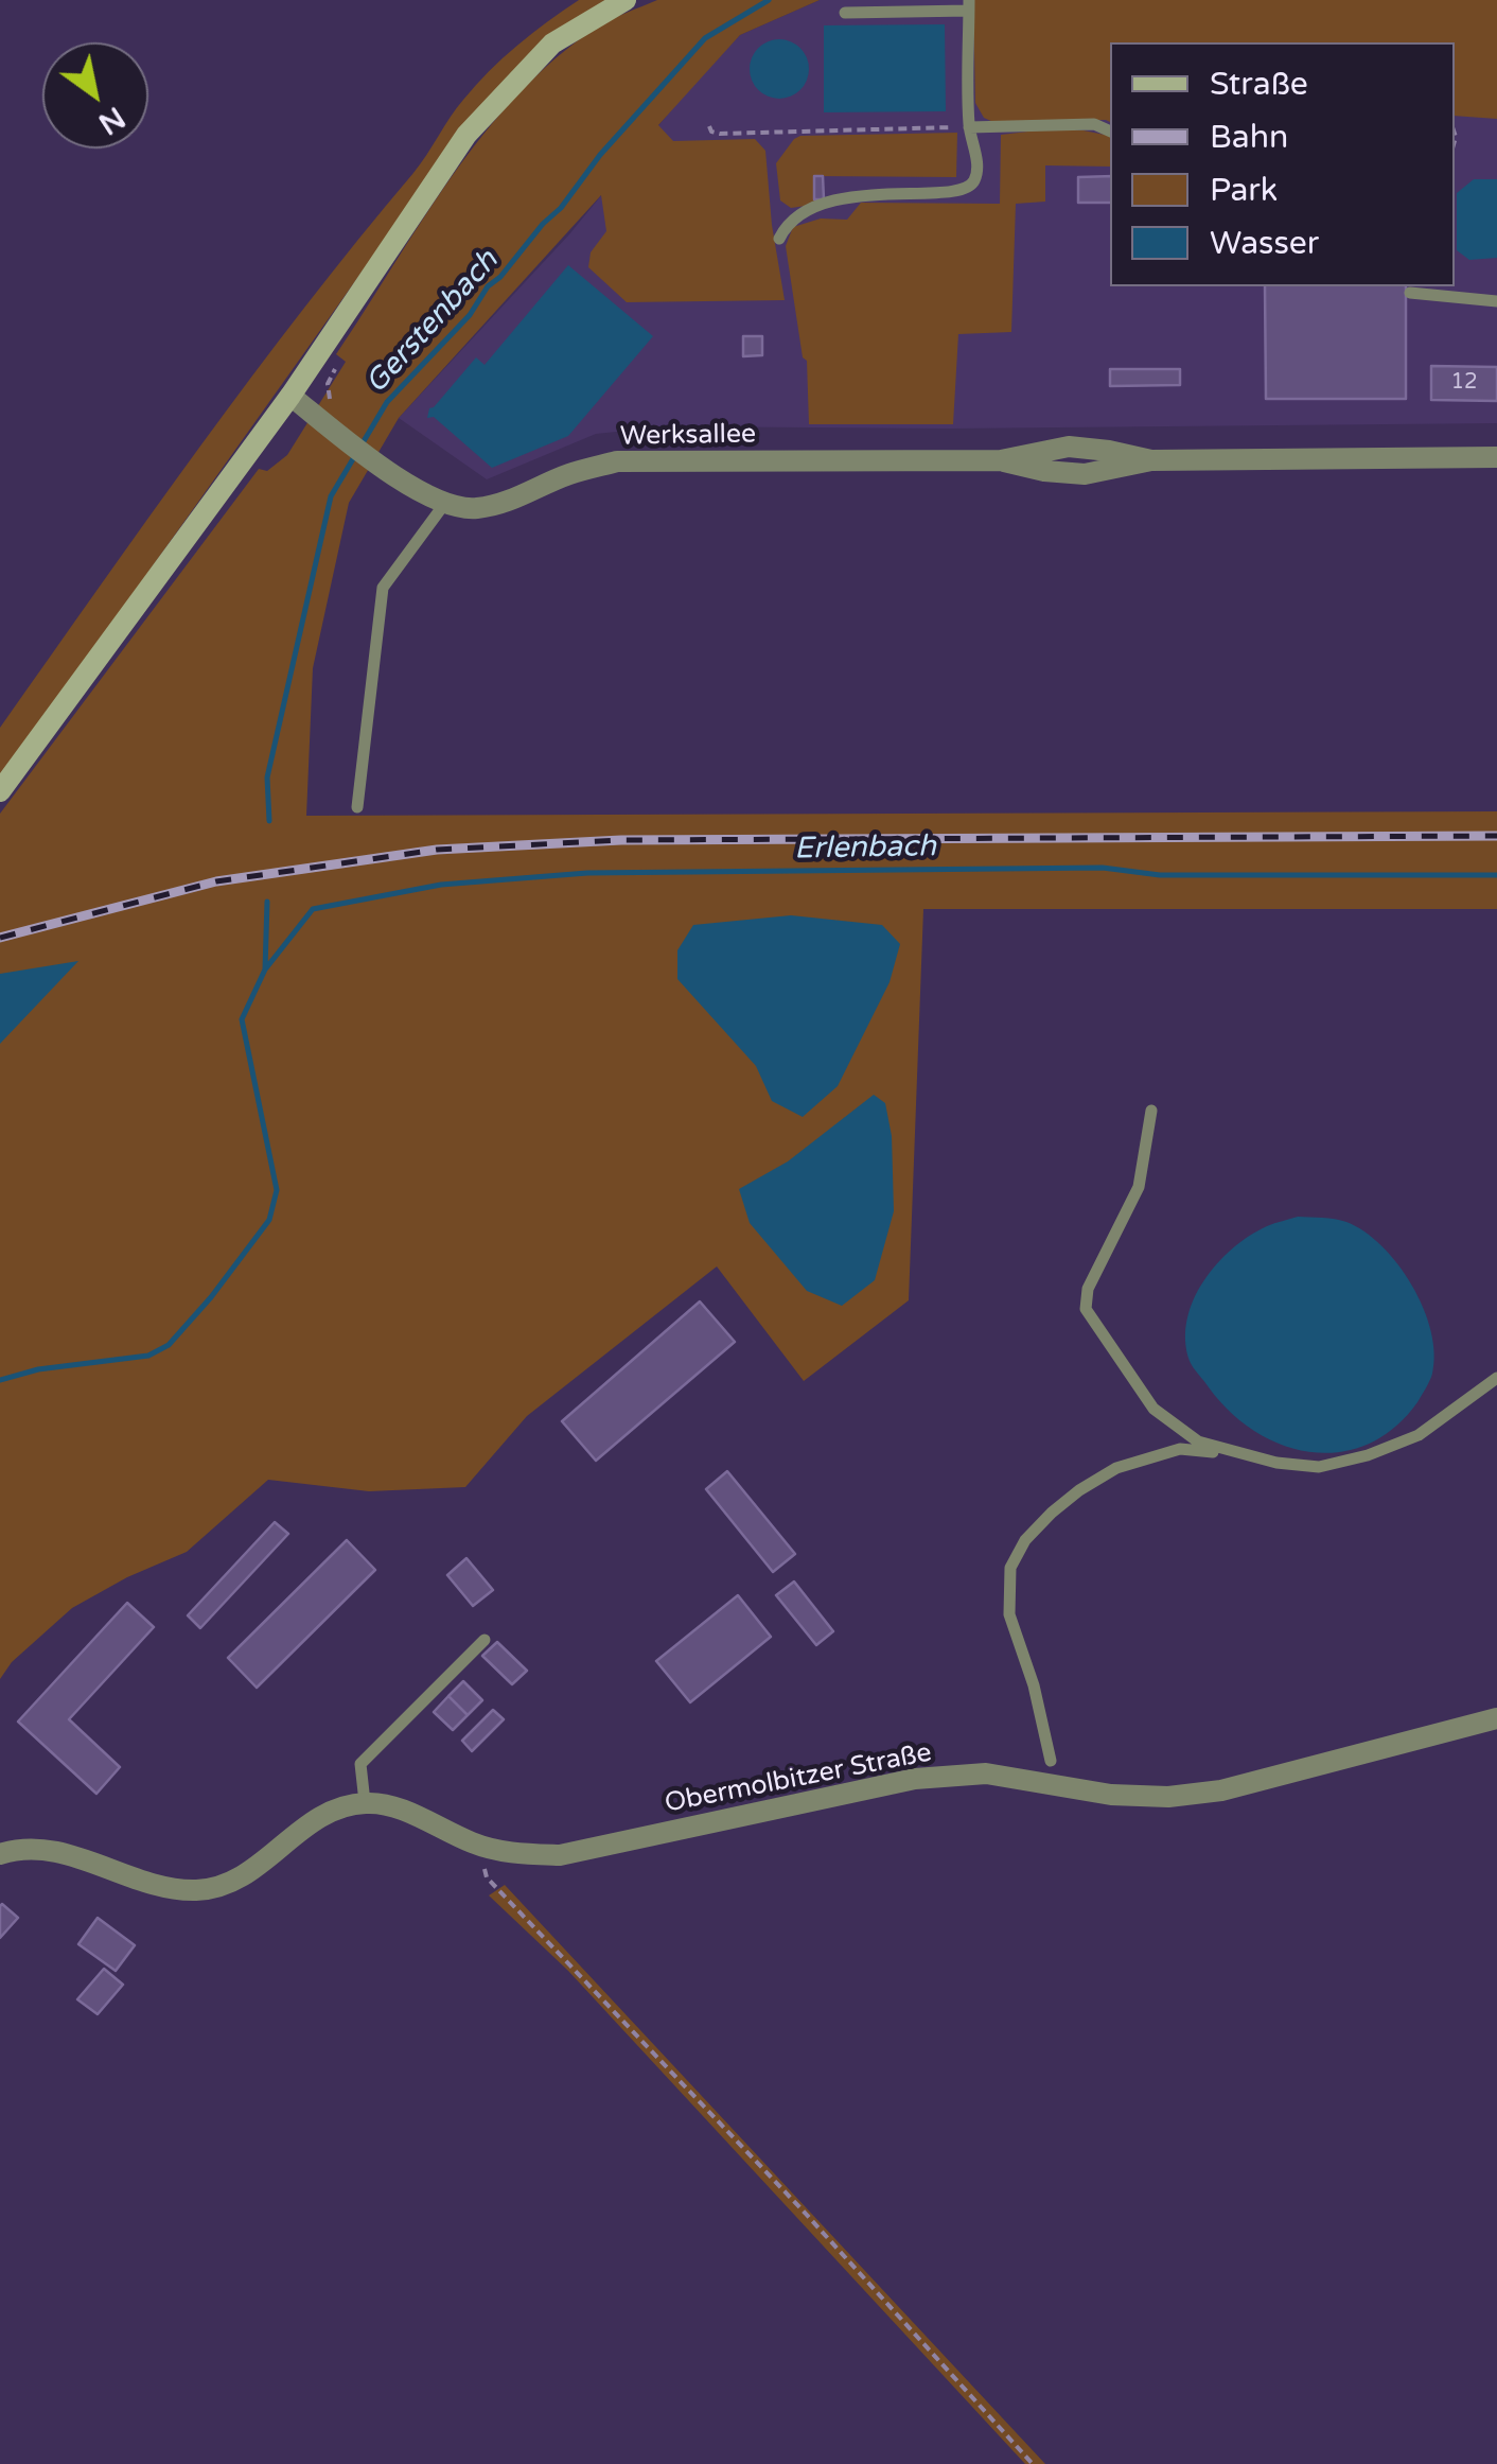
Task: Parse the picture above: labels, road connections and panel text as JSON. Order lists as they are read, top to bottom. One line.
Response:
{"streets":{"street":["Werksallee","Obermolbitzer Straße"]},"water":["Gerstenbach","Erlenbach"],"house_numbers":["12"],"legend":["Straße","Bahn","Park","Wasser"],"north":"bottom right"}
